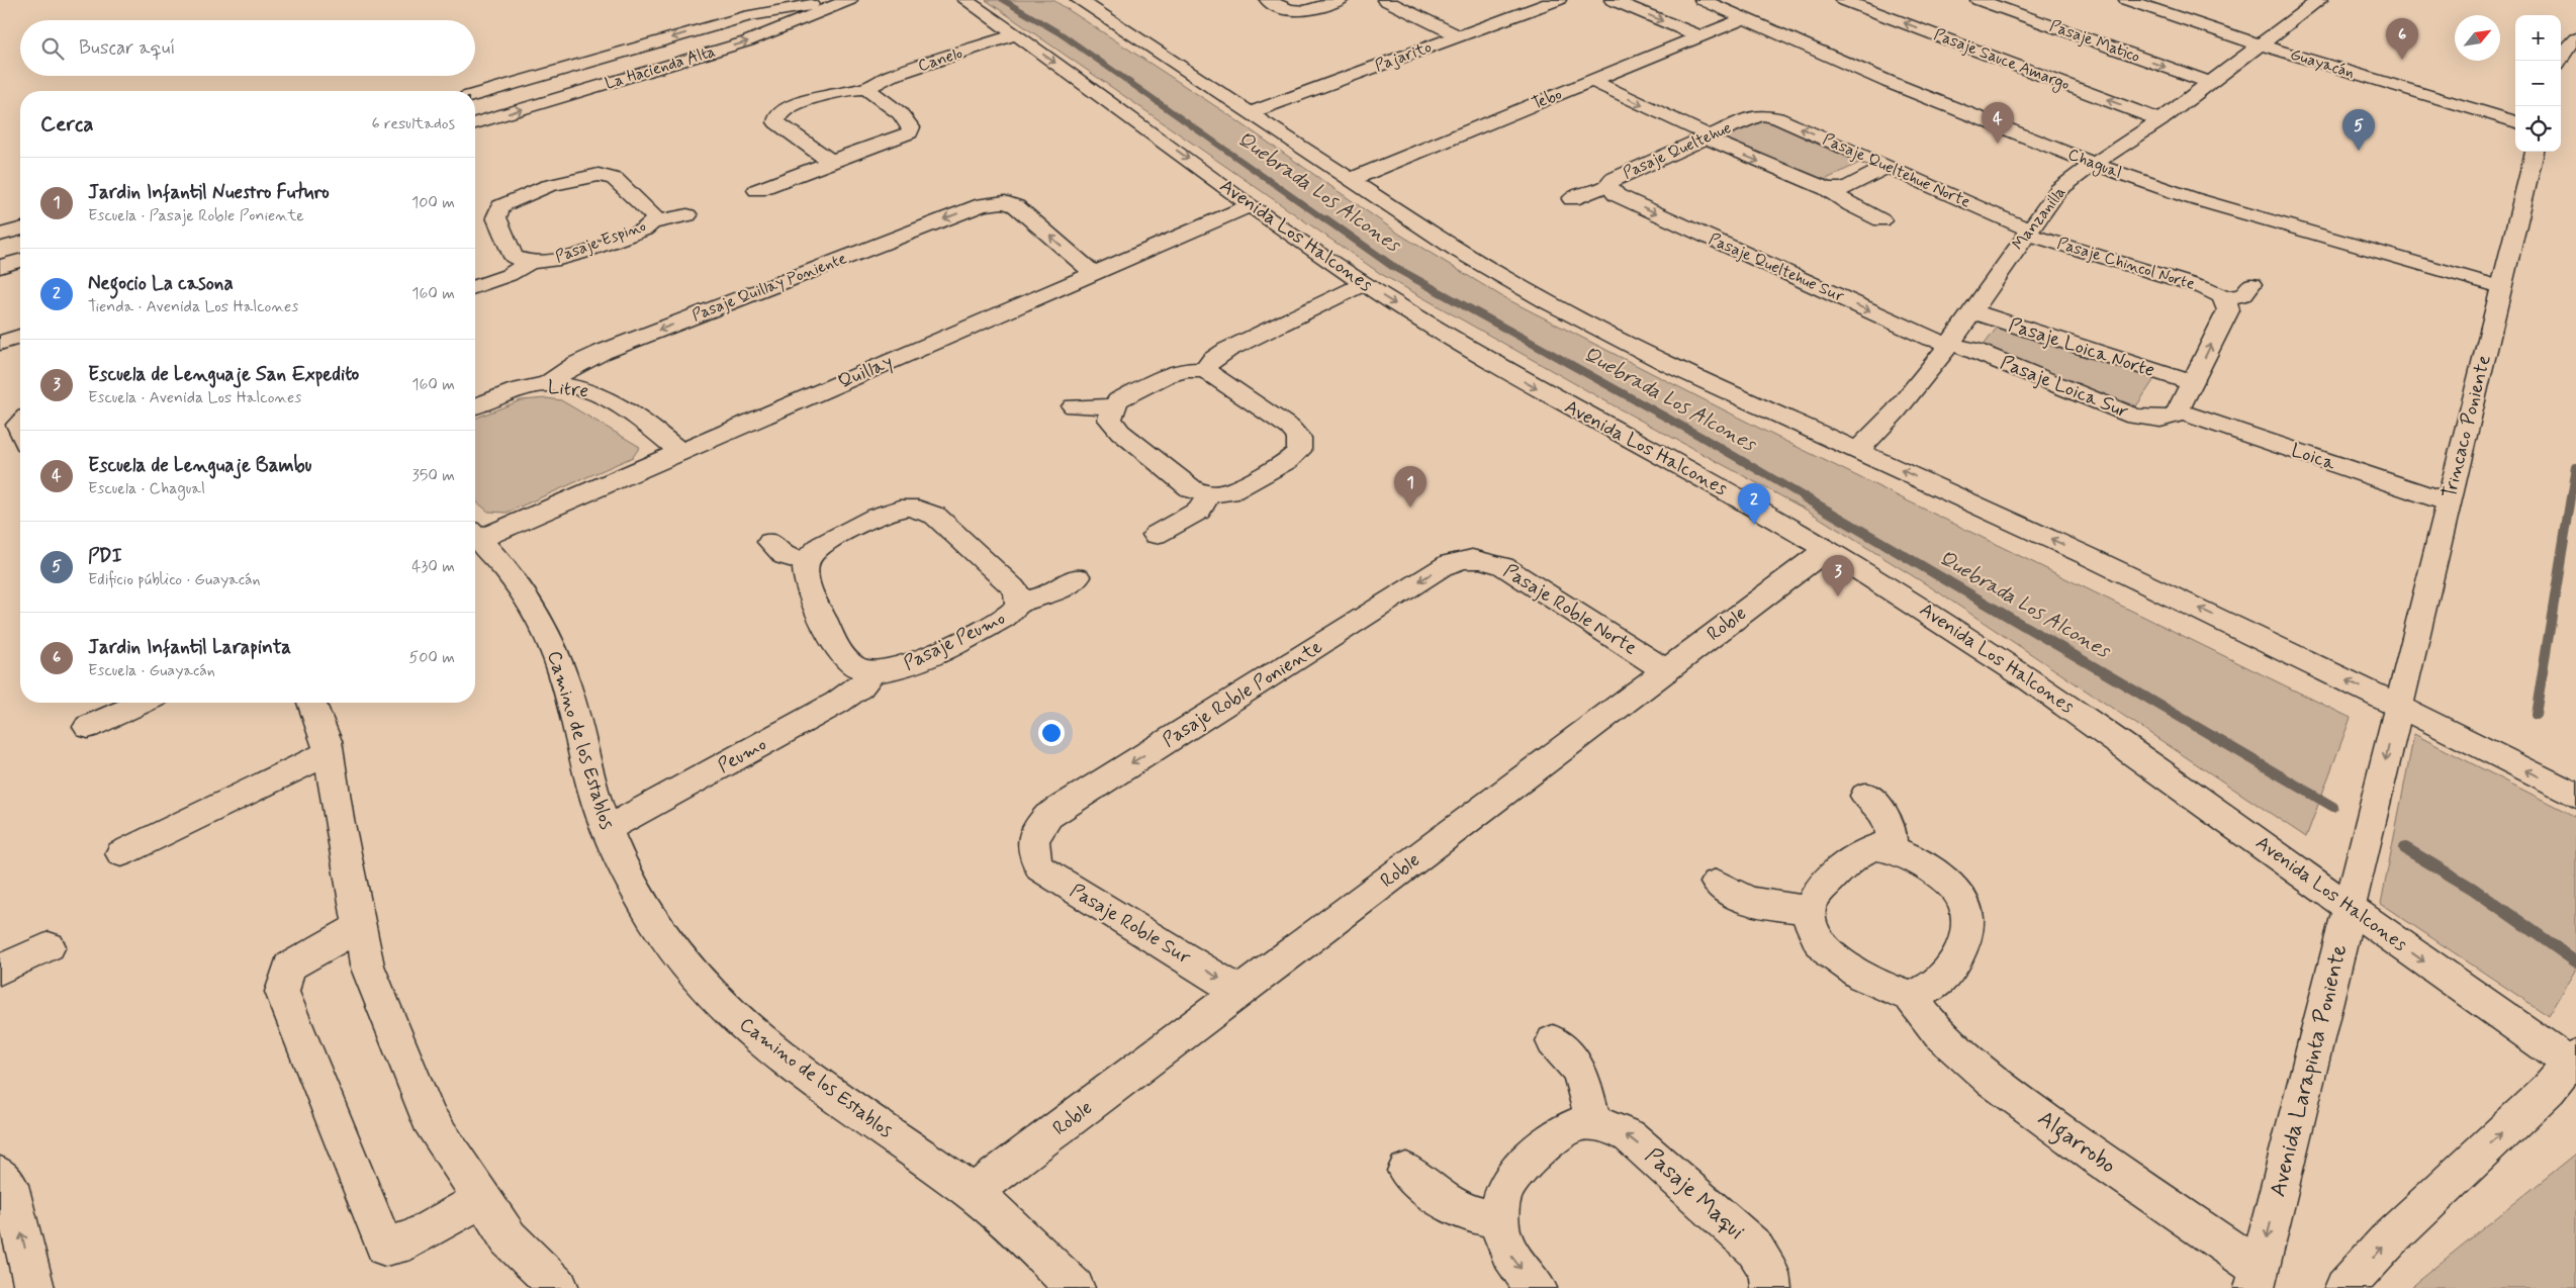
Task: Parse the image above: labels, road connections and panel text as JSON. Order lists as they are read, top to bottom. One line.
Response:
{"streets":{"street":["Pasaje Matico","Pajarito","Canelo","Pasaje Sauce Amargo","Guayacán","La Hacienda Alta","Tebo","Pasaje Queltehue","Chagual","Pasaje Queltehue Norte","Manzanilla","Avenida Los Halcones","Pasaje Espino","Pasaje Chincol Norte","Pasaje Queltehue Sur","Pasaje Quillay Poniente","Pasaje Loica Norte","Quillay","Pasaje Loica Sur","Litre","Trincaco Poniente","Loica","Pasaje Roble Norte","Roble","Pasaje Peumo","Pasaje Roble Poniente","Camino de los Establos","Peumo","Pasaje Roble Sur","Avenida Larapinta Poniente","Algarrobo","Pasaje Maqui"]},"crossings":[["Pasaje Matico","Manzanilla"],["Canelo","Avenida Los Halcones"],["Pasaje Sauce Amargo","Manzanilla"],["Guayacán","Manzanilla"],["Tebo","Chagual"],["Pasaje Queltehue","Pasaje Queltehue Norte"],["Pasaje Queltehue","Pasaje Queltehue Sur"],["Chagual","Manzanilla"],["Chagual","Trincaco Poniente"],["Pasaje Queltehue Norte","Manzanilla"],["Pasaje Queltehue Norte","Pasaje Chincol Norte"],["Manzanilla","Pasaje Chincol Norte"],["Manzanilla","Pasaje Queltehue Sur"],["Manzanilla","Pasaje Loica Norte"],["Manzanilla","Pasaje Loica Sur"],["Avenida Los Halcones","Quillay"],["Avenida Los Halcones","Roble"],["Avenida Los Halcones","Avenida Larapinta Poniente"],["Pasaje Queltehue Sur","Pasaje Loica Sur"],["Pasaje Quillay Poniente","Quillay"],["Pasaje Quillay Poniente","Litre"],["Quillay","Litre"],["Pasaje Loica Sur","Loica"],["Trincaco Poniente","Loica"],["Trincaco Poniente","Avenida Larapinta Poniente"],["Pasaje Roble Norte","Roble"],["Pasaje Roble Norte","Pasaje Roble Poniente"],["Roble","Camino de los Establos"],["Roble","Pasaje Roble Sur"],["Pasaje Peumo","Peumo"],["Pasaje Roble Poniente","Pasaje Roble Sur"],["Camino de los Establos","Peumo"],["Avenida Larapinta Poniente","Algarrobo"]],"one_way":["Pasaje Matico","Pasaje Quillay Poniente","Pasaje Roble Poniente","Pasaje Roble Sur","Avenida Larapinta Poniente"],"water":["Quebrada Los Alcones"],"north":"top right","page":{"map_buttons":["+","−"],"pins":["6","4","5","1","2","3"],"search":"Buscar aquí","heading":["Cerca","6 resultados"],"list":[{"mark":"1","name":"Jardin Infantil Nuestro Futuro","note":"Escuela · Pasaje Roble Poniente","value":"100 m"},{"mark":"2","name":"Negocio La casona","note":"Tienda · Avenida Los Halcones","value":"160 m"},{"mark":"3","name":"Escuela de Lenguaje San Expedito","note":"Escuela · Avenida Los Halcones","value":"160 m"},{"mark":"4","name":"Escuela de Lenguaje Bambu","note":"Escuela · Chagual","value":"350 m"},{"mark":"5","name":"PDI","note":"Edificio público · Guayacán","value":"430 m"},{"mark":"6","name":"Jardin Infantil Larapinta","note":"Escuela · Guayacán","value":"500 m"}]}}
